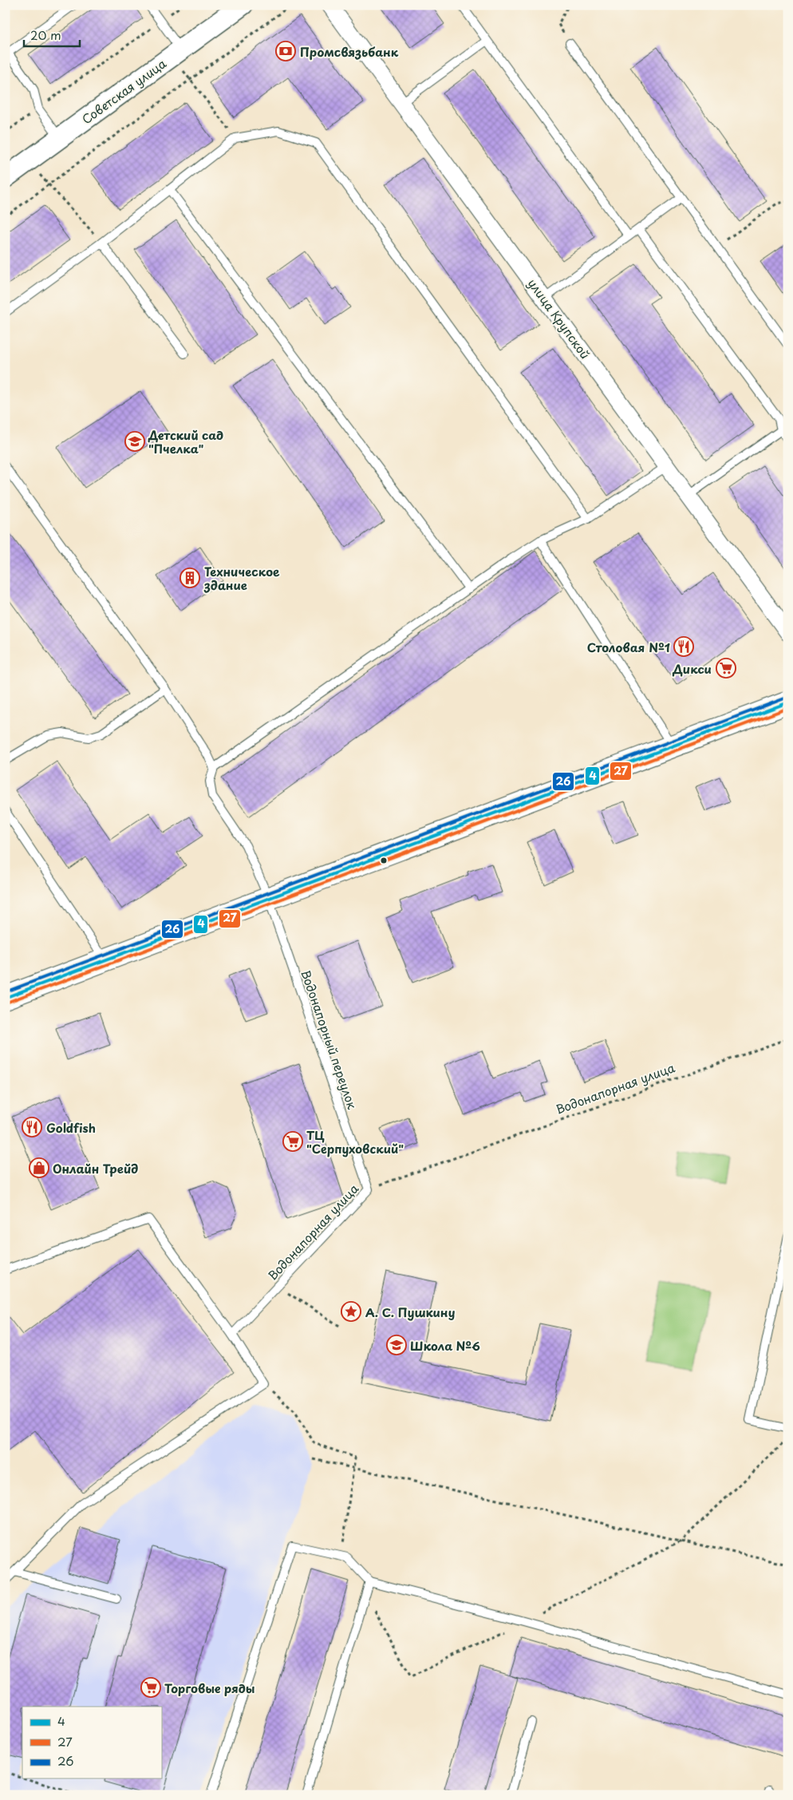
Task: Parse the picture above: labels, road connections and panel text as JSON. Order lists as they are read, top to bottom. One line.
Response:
{"streets":{"street":["Советская улица","улица Крупской"],"lane":["Водонапорный переулок","Водонапорная улица"]},"crossings":[["Водонапорный переулок","Водонапорная улица"]],"places":{"bank":["Промсвязьбанк"],"school or university":["Детский сад \"Пчелка\"","Школа №6"],"building":["Техническое здание"],"restaurant":["Столовая №1","Goldfish"],"supermarket":["Дикси","ТЦ \"Серпуховский\"","Торговые ряды"],"shop":["Онлайн Трейд"],"place":["А. С. Пушкину"]},"lines":["transit line 26","transit line 4","transit line 27"],"legend":["4","27","26"],"scale_bar":"20 m"}
